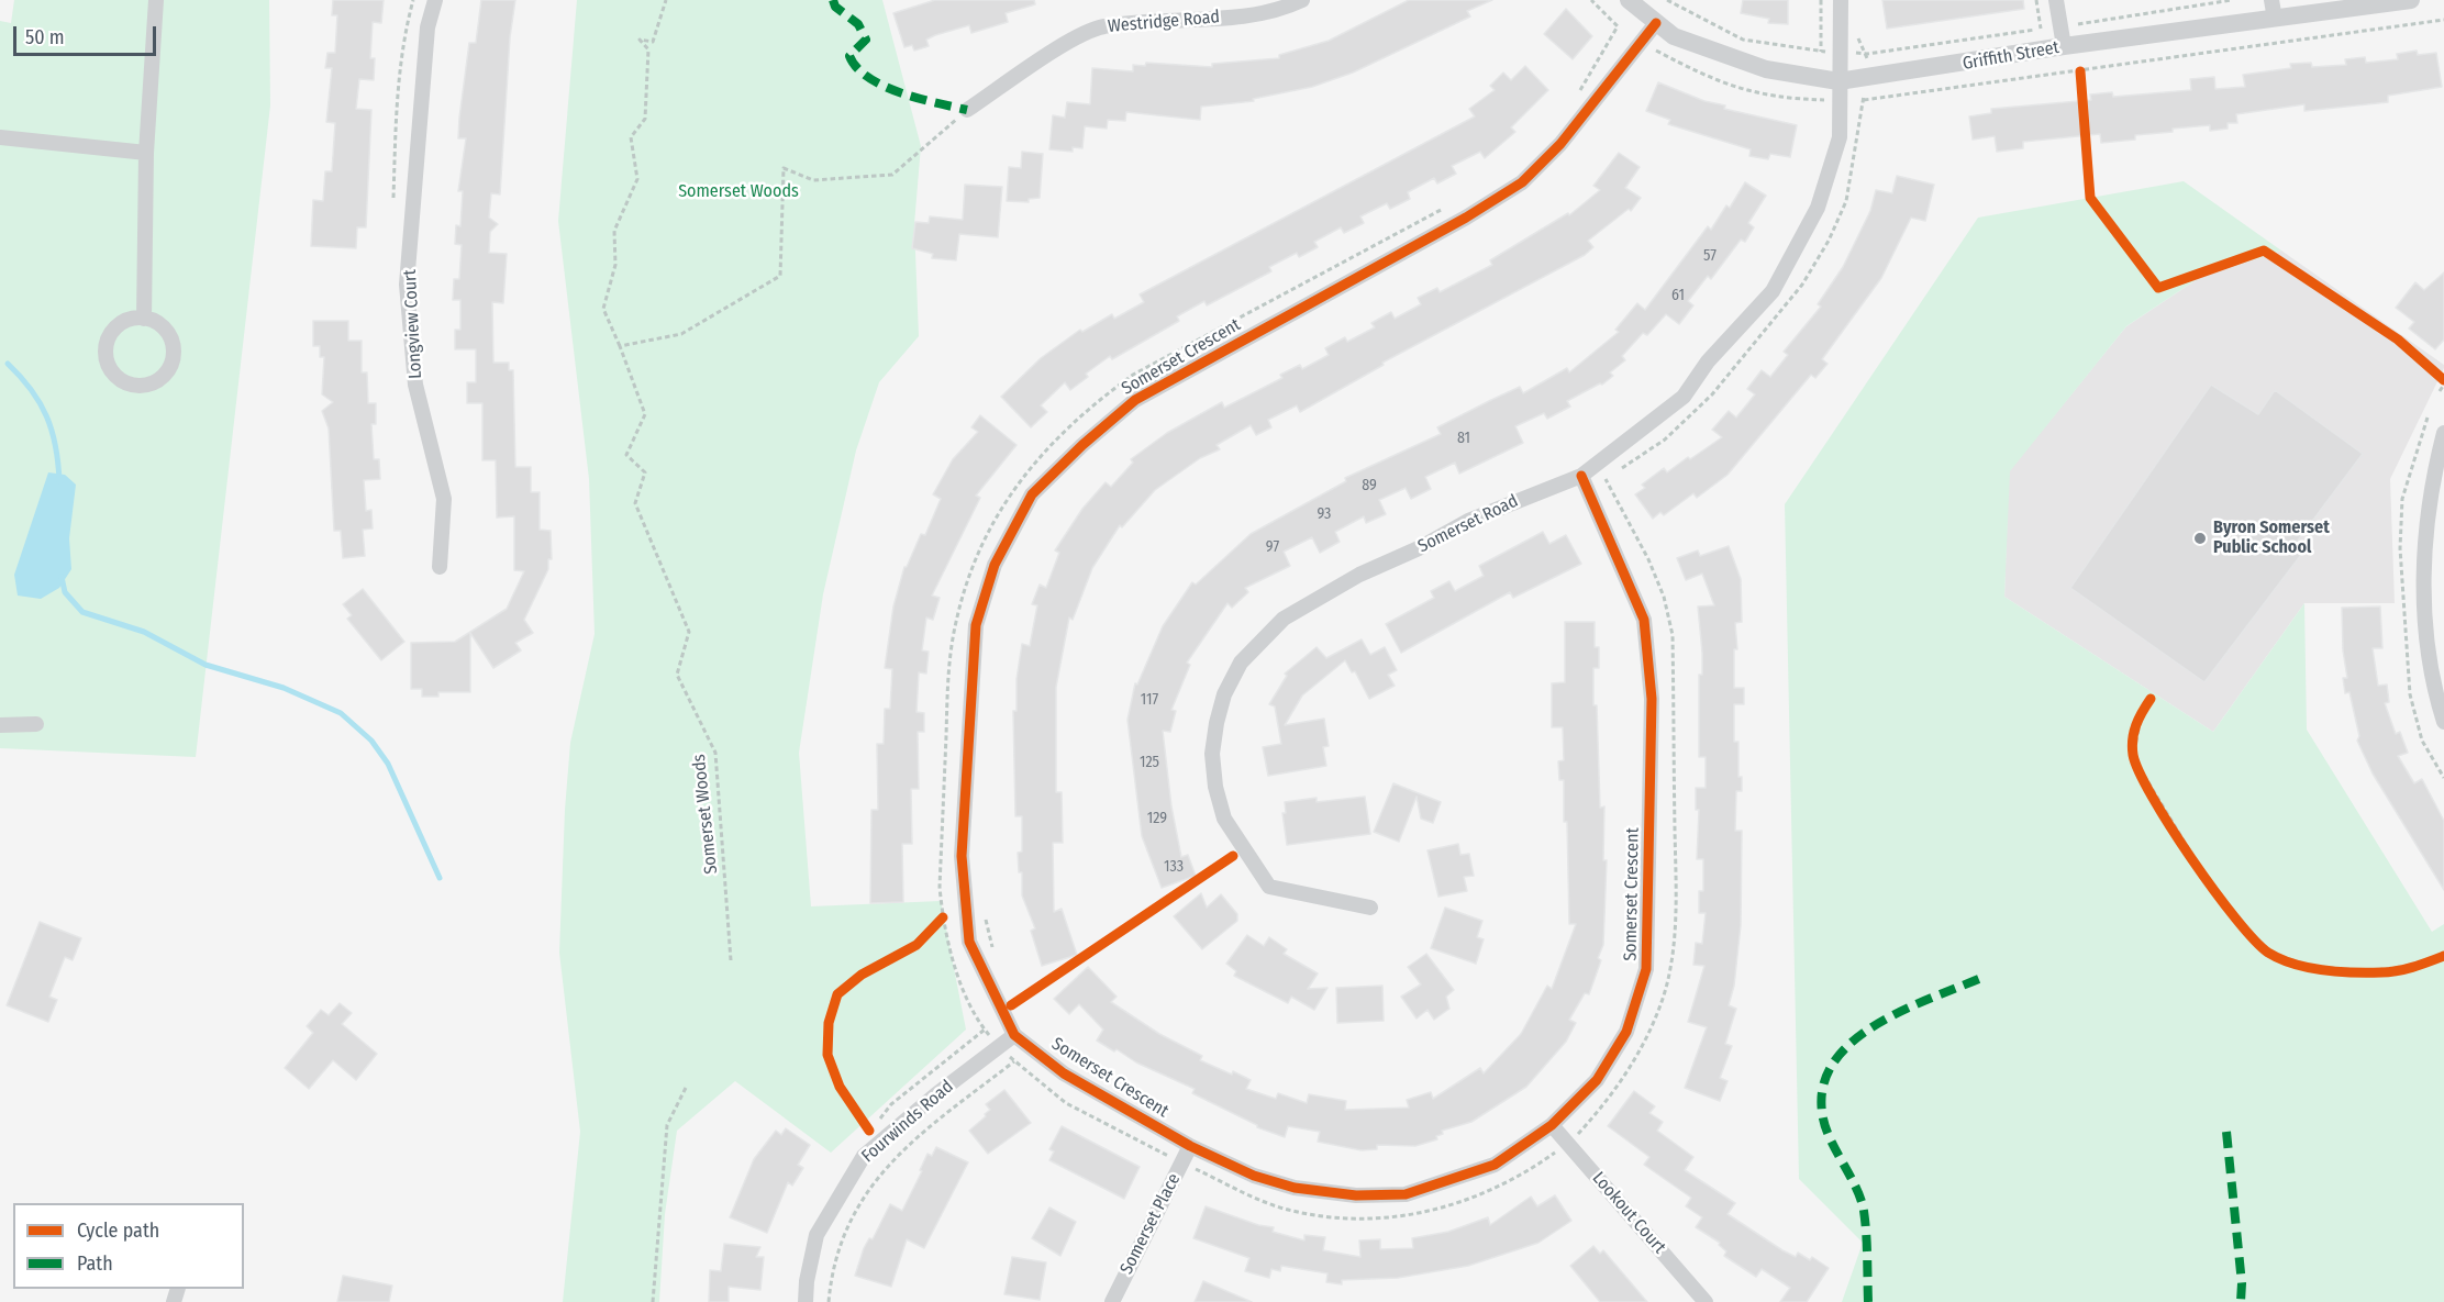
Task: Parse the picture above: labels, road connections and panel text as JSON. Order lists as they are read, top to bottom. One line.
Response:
{"streets":{"street":["Westridge Road","Griffith Street","Longview Court","Somerset Crescent","Somerset Road","Fourwinds Road","Lookout Court","Somerset Place"],"path":["Somerset Woods"]},"crossings":[["Griffith Street","Somerset Crescent"],["Griffith Street","Somerset Road"],["Somerset Crescent","Somerset Road"],["Somerset Crescent","Fourwinds Road"],["Somerset Crescent","Lookout Court"],["Somerset Crescent","Somerset Place"]],"parks":["Somerset Woods"],"places":["Byron Somerset Public School"],"house_numbers":["57","61","81","89","93","97","117","125","129","133"],"legend":["Cycle path","Path"],"scale_bar":"50 m"}
